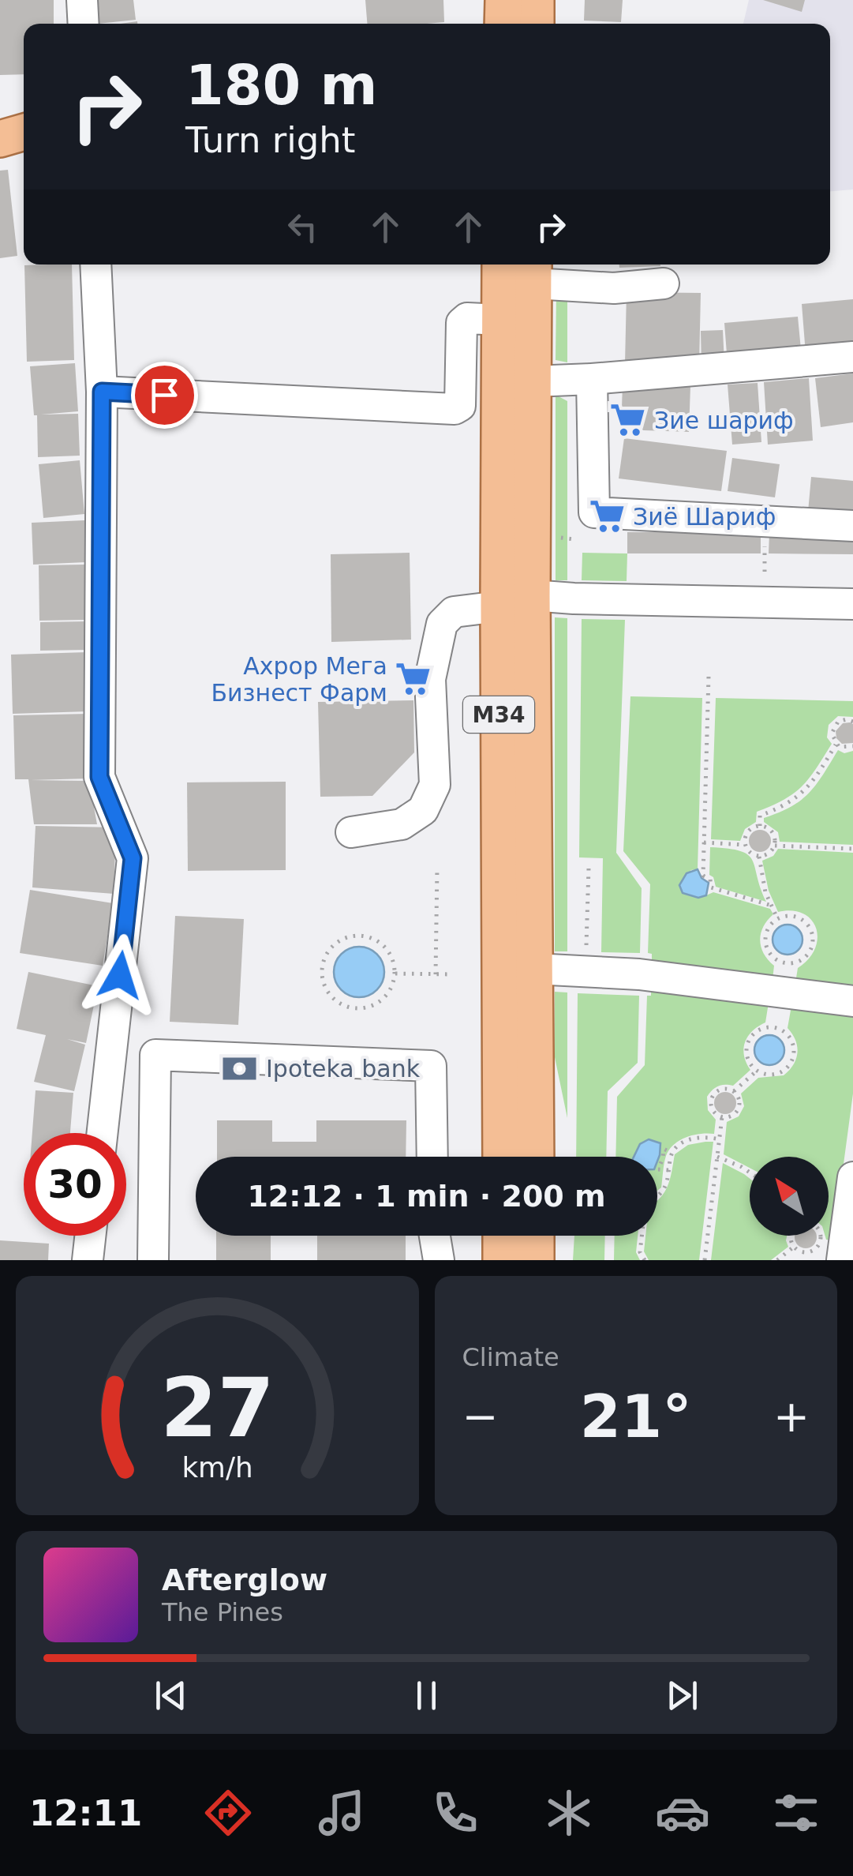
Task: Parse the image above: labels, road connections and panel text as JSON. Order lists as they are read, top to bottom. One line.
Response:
{"streets":{"main road":["M34"]},"places":{"supermarket":["Зие шариф","Зиё Шариф","Ахрор Мега Бизнест Фарм"],"bank":["Ipoteka bank"]},"north":"top left","page":{"turn":["180 m","Turn right"],"limit":"30","trip":"12:12 · 1 min · 200 m","tile":"Climate","heat":["−","21°","+"],"song":["Afterglow","The Pines"],"tabs":"12:11","gauge":["27","km/h"]}}
